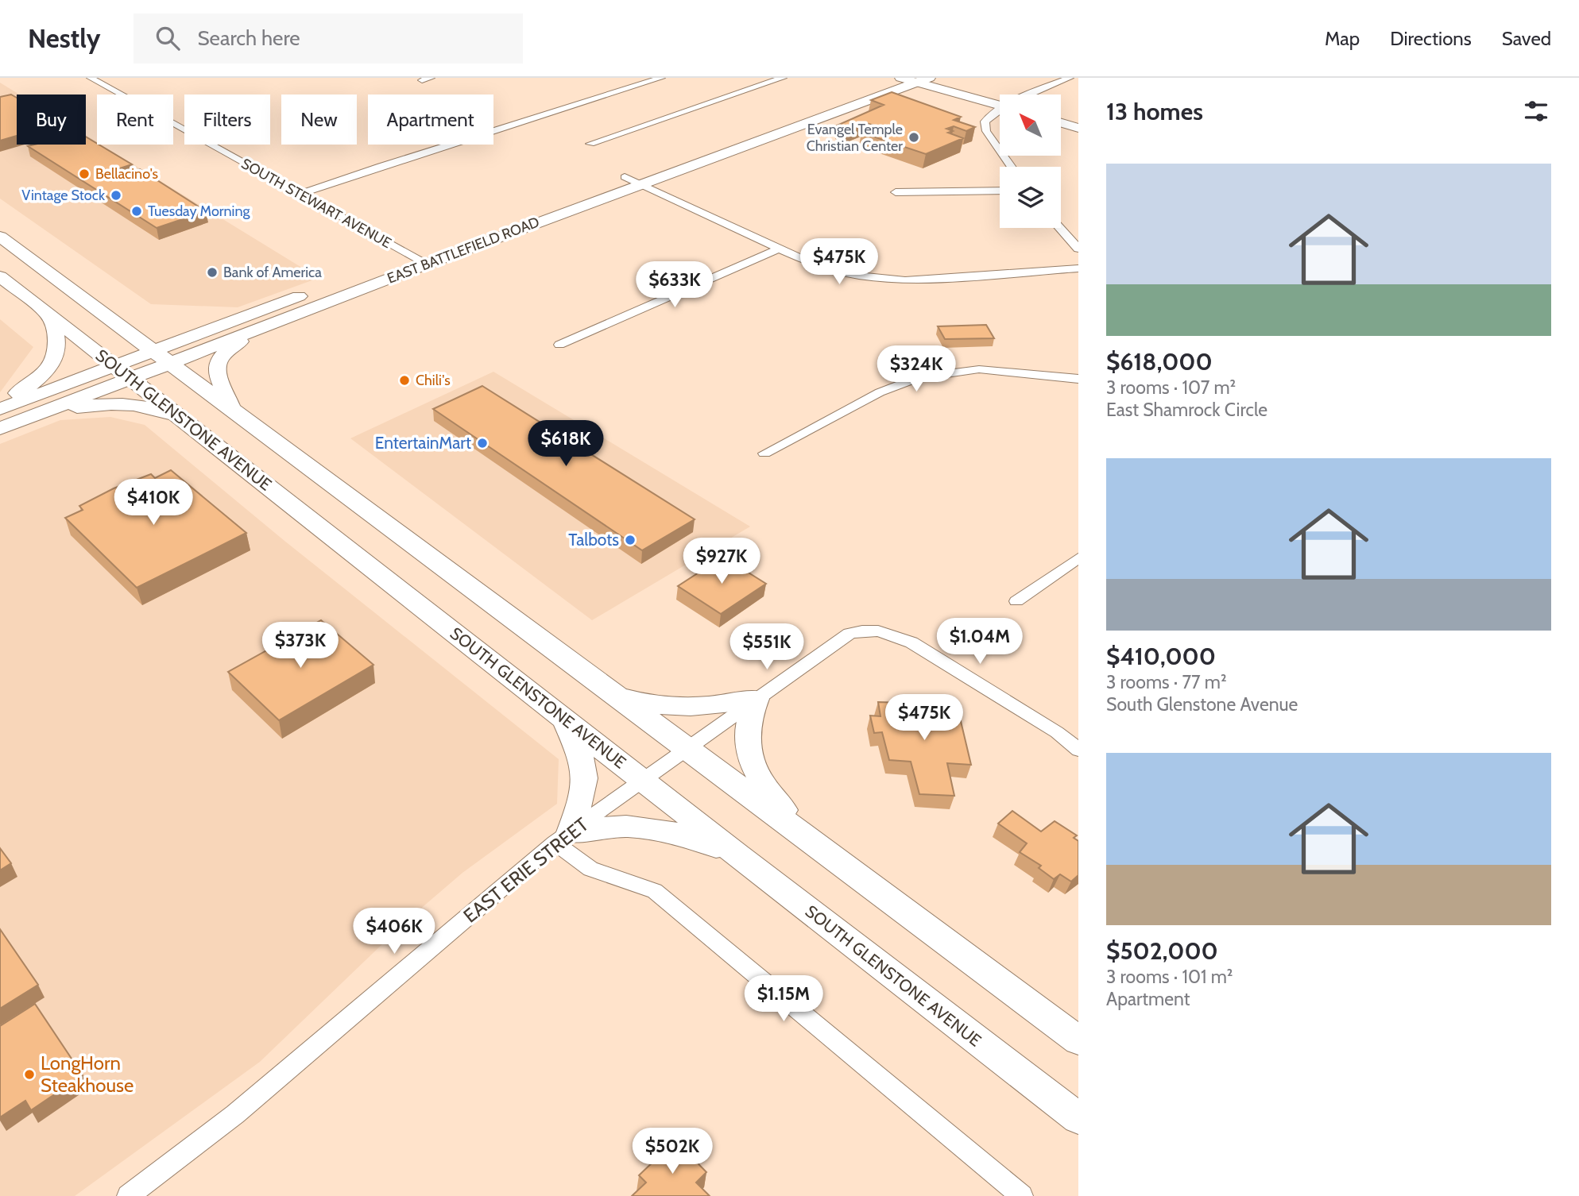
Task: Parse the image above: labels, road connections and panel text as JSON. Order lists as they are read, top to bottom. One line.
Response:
{"streets":{"main road":["EAST BATTLEFIELD ROAD","SOUTH GLENSTONE AVENUE"],"street":["SOUTH STEWART AVENUE","EAST ERIE STREET"]},"crossings":[["SOUTH STEWART AVENUE","EAST BATTLEFIELD ROAD"],["EAST BATTLEFIELD ROAD","SOUTH GLENSTONE AVENUE"],["SOUTH GLENSTONE AVENUE","EAST ERIE STREET"]],"places":["Evangel Temple Christian Center","Bellacino's","Vintage Stock","Tuesday Morning","Bank of America","Chili's","EntertainMart","Talbots","LongHorn Steakhouse"],"north":"top left","page":{"header":"Nestly","search":"Search here","nav":["Map","Directions","Saved"],"heading":"13 homes","chip":["Buy","Rent","Filters","New","Apartment"],"list":[{"name":"$618,000","note":"3 rooms · 107 m² · East Shamrock Circle"},{"name":"$410,000","note":"3 rooms · 77 m² · South Glenstone Avenue"},{"name":"$502,000","note":"3 rooms · 101 m² · Apartment"}],"price":["$475K","$633K","$324K","$618K","$410K","$927K","$1.04M","$373K","$551K","$475K","$406K","$1.15M","$502K"]}}
